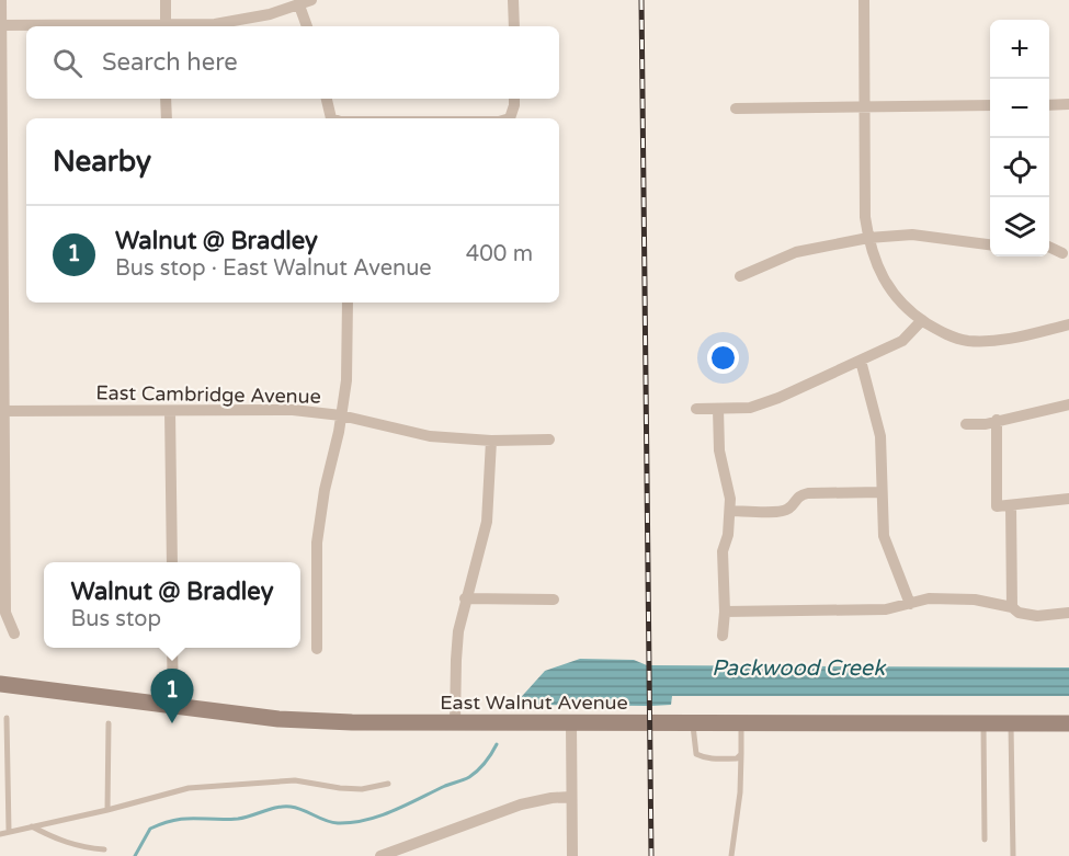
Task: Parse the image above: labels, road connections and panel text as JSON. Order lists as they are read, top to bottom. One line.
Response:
{"streets":{"main road":["East Walnut Avenue"],"street":["East Cambridge Avenue"]},"water":["Packwood Creek"],"page":{"map_buttons":["+","−"],"search":"Search here","heading":"Nearby","list":[{"mark":"1","name":"Walnut @ Bradley","note":"Bus stop · East Walnut Avenue","value":"400 m"}],"popup":["Walnut @ Bradley","Bus stop"],"pins":"1"}}
